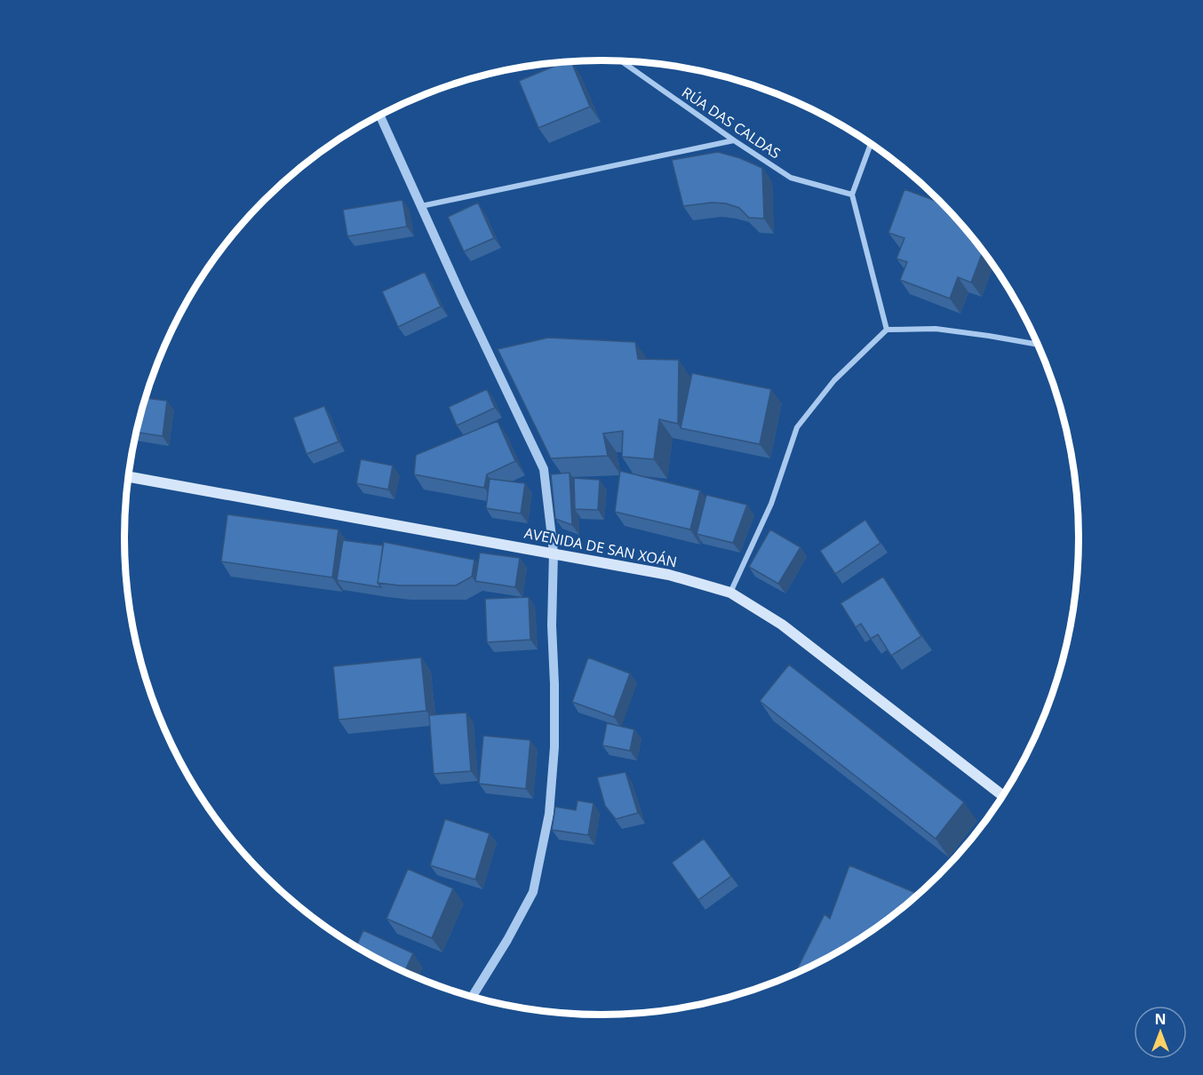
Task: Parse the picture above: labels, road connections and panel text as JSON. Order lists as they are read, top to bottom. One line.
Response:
{"streets":{"main road":["AVENIDA DE SAN XOÁN"],"street":["RÚA DAS CALDAS"]},"north":"top"}
